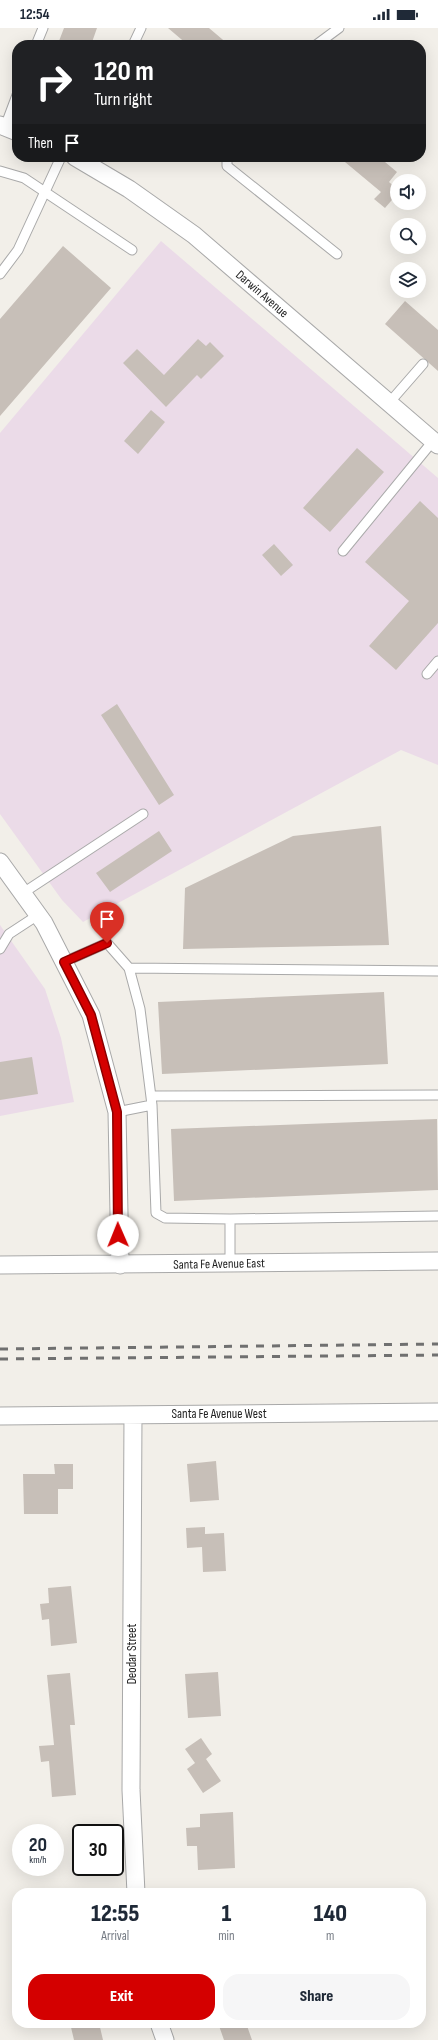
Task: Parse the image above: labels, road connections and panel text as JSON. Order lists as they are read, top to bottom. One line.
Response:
{"streets":{"street":["Darwin Avenue","Santa Fe Avenue East","Santa Fe Avenue West","Deodar Street"]},"crossings":[["Santa Fe Avenue West","Deodar Street"]],"page":{"status":"12:54","turn":["120 m","Turn right"],"then":"Then","speed":"20 km/h","limit":"30","eta":["12:55","Arrival","1","min","140","m"],"buttons":["Exit","Share"]}}
